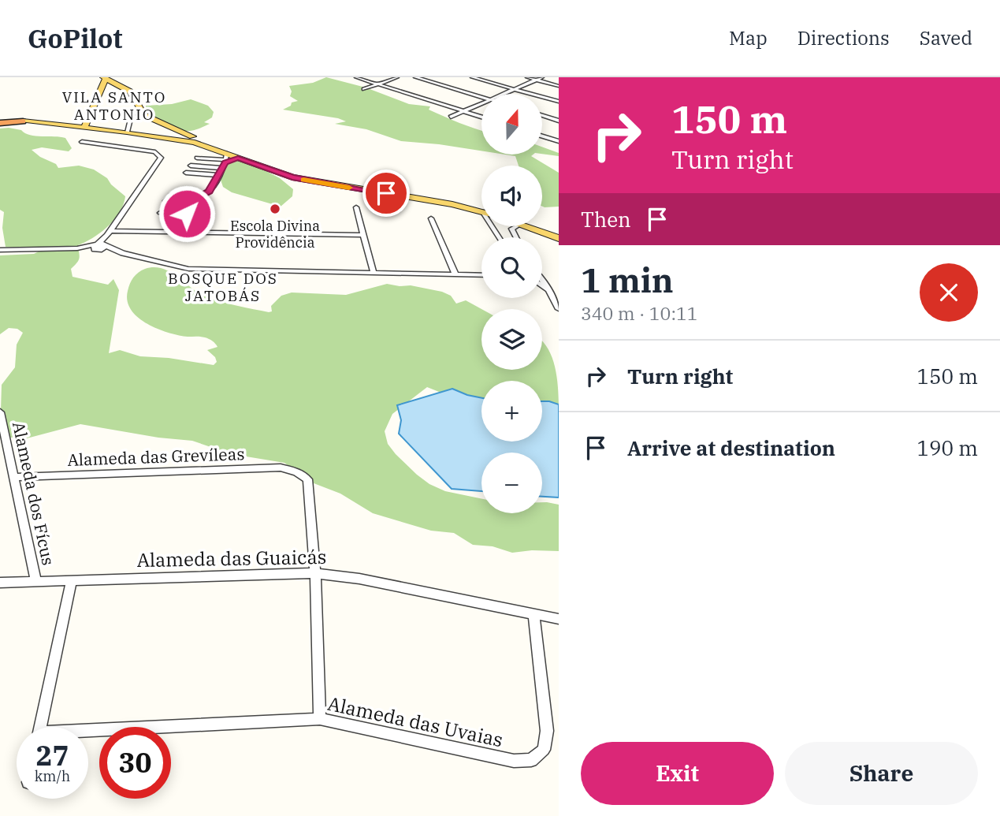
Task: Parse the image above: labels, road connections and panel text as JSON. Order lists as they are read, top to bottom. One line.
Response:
{"streets":{"street":["Alameda das Grevíleas","Alameda dos Fícus","Alameda das Guaicás","Alameda das Uvaias"]},"crossings":[["Alameda das Grevíleas","Alameda dos Fícus"],["Alameda das Grevíleas","Alameda das Guaicás"],["Alameda dos Fícus","Alameda das Guaicás"],["Alameda das Guaicás","Alameda das Uvaias"]],"districts":["VILA SANTO ANTONIO","BOSQUE DOS JATOBÁS"],"places":["Escola Divina Providência"],"north":"top","page":{"header":"GoPilot","nav":["Map","Directions","Saved"],"turn":["150 m","Turn right"],"map_buttons":["+","−"],"then":"Then","heading":["1 min","340 m · 10:11"],"list":[{"name":"Turn right","value":"150 m"},{"name":"Arrive at destination","value":"190 m"}],"speed":"27 km/h","limit":"30","buttons":["Exit","Share"]}}
